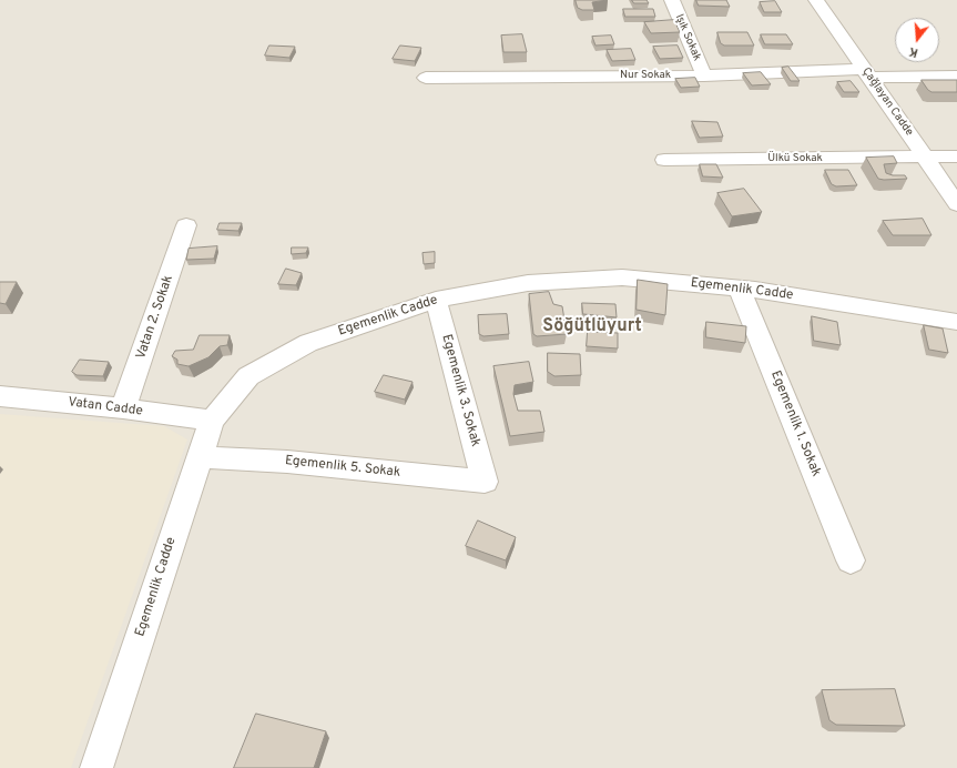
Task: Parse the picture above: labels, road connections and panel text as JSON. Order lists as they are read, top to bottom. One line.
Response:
{"streets":{"street":["Işık Sokak","Nur Sokak","Çağlayan Cadde","Ülkü Sokak","Egemenlik Cadde","Vatan 2. Sokak","Egemenlik 3. Sokak","Vatan Cadde","Egemenlik 1. Sokak","Egemenlik 5. Sokak"]},"crossings":[["Işık Sokak","Nur Sokak"],["Nur Sokak","Çağlayan Cadde"],["Çağlayan Cadde","Ülkü Sokak"],["Egemenlik Cadde","Egemenlik 3. Sokak"],["Egemenlik Cadde","Vatan Cadde"],["Egemenlik Cadde","Egemenlik 1. Sokak"],["Egemenlik Cadde","Egemenlik 5. Sokak"],["Vatan 2. Sokak","Vatan Cadde"],["Egemenlik 3. Sokak","Egemenlik 5. Sokak"]],"districts":["Söğütlüyurt"],"north":"bottom"}
